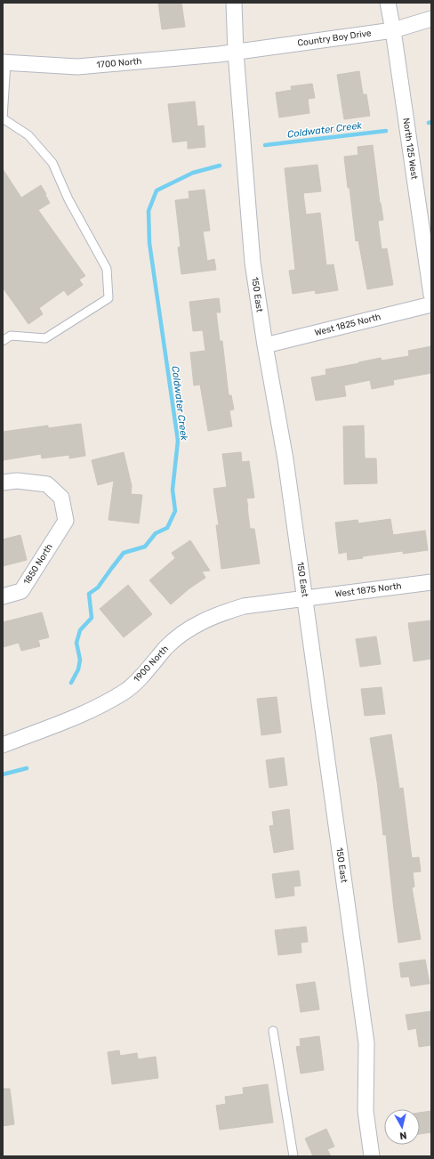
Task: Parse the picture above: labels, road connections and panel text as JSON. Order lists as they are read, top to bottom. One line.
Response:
{"streets":{"street":["Country Boy Drive","1700 North","North 125 West","150 East","West 1825 North","1850 North","West 1875 North","1900 North"]},"crossings":[["Country Boy Drive","1700 North"],["Country Boy Drive","North 125 West"],["Country Boy Drive","150 East"],["1700 North","150 East"],["150 East","West 1825 North"],["150 East","West 1875 North"],["150 East","1900 North"],["West 1875 North","1900 North"]],"water":["Coldwater Creek"],"north":"bottom"}
